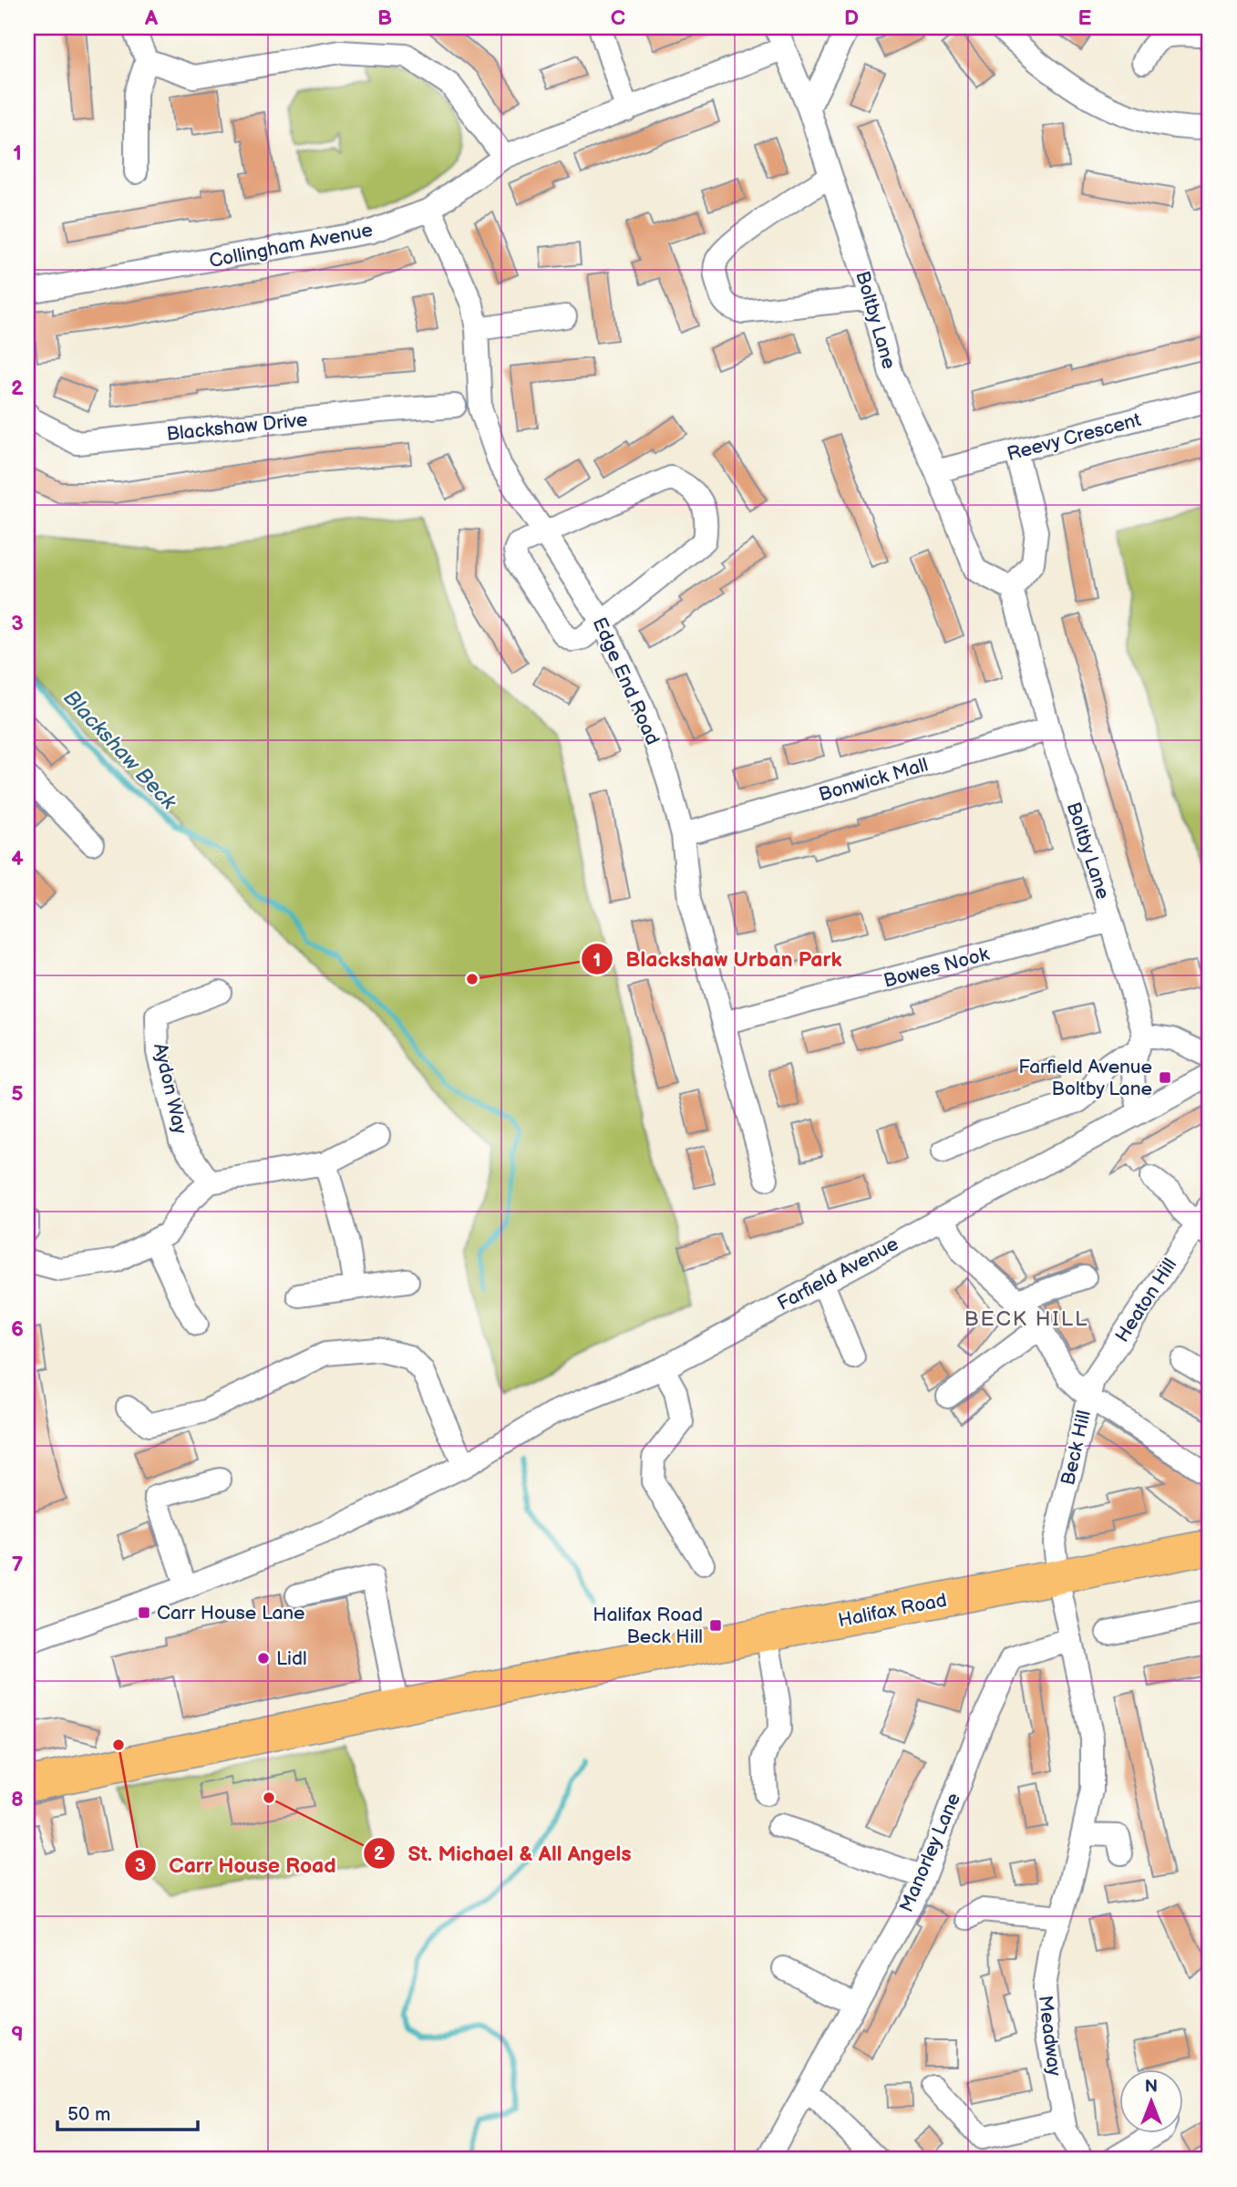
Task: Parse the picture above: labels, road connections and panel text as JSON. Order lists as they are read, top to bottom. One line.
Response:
{"streets":{"highway":["Halifax Road"],"street":["Collingham Avenue","Boltby Lane","Blackshaw Drive","Reevy Crescent","Edge End Road","Bonwick Mall","Bowes Nook","Aydon Way","Farfield Avenue","Heaton Hill","Beck Hill","Manorley Lane","Meadway"]},"crossings":[["Collingham Avenue","Boltby Lane"],["Collingham Avenue","Edge End Road"],["Boltby Lane","Reevy Crescent"],["Boltby Lane","Bonwick Mall"],["Boltby Lane","Bowes Nook"],["Boltby Lane","Farfield Avenue"],["Edge End Road","Bowes Nook"],["Farfield Avenue","Beck Hill"],["Heaton Hill","Beck Hill"],["Beck Hill","Halifax Road"],["Beck Hill","Meadway"],["Halifax Road","Meadway"],["Manorley Lane","Meadway"]],"districts":["BECK HILL"],"water":["Blackshaw Beck"],"places":{"other":["Blackshaw Urban Park","Lidl","Carr House Road","St. Michael & All Angels"],"transit":["Farfield Avenue Boltby Lane","Carr House Lane","Halifax Road Beck Hill"]},"scale_bar":"50 m","north":"top","grid":{"columns":["A","B","C","D","E"],"rows":["1","2","3","4","5","6","7","8","9"]}}
